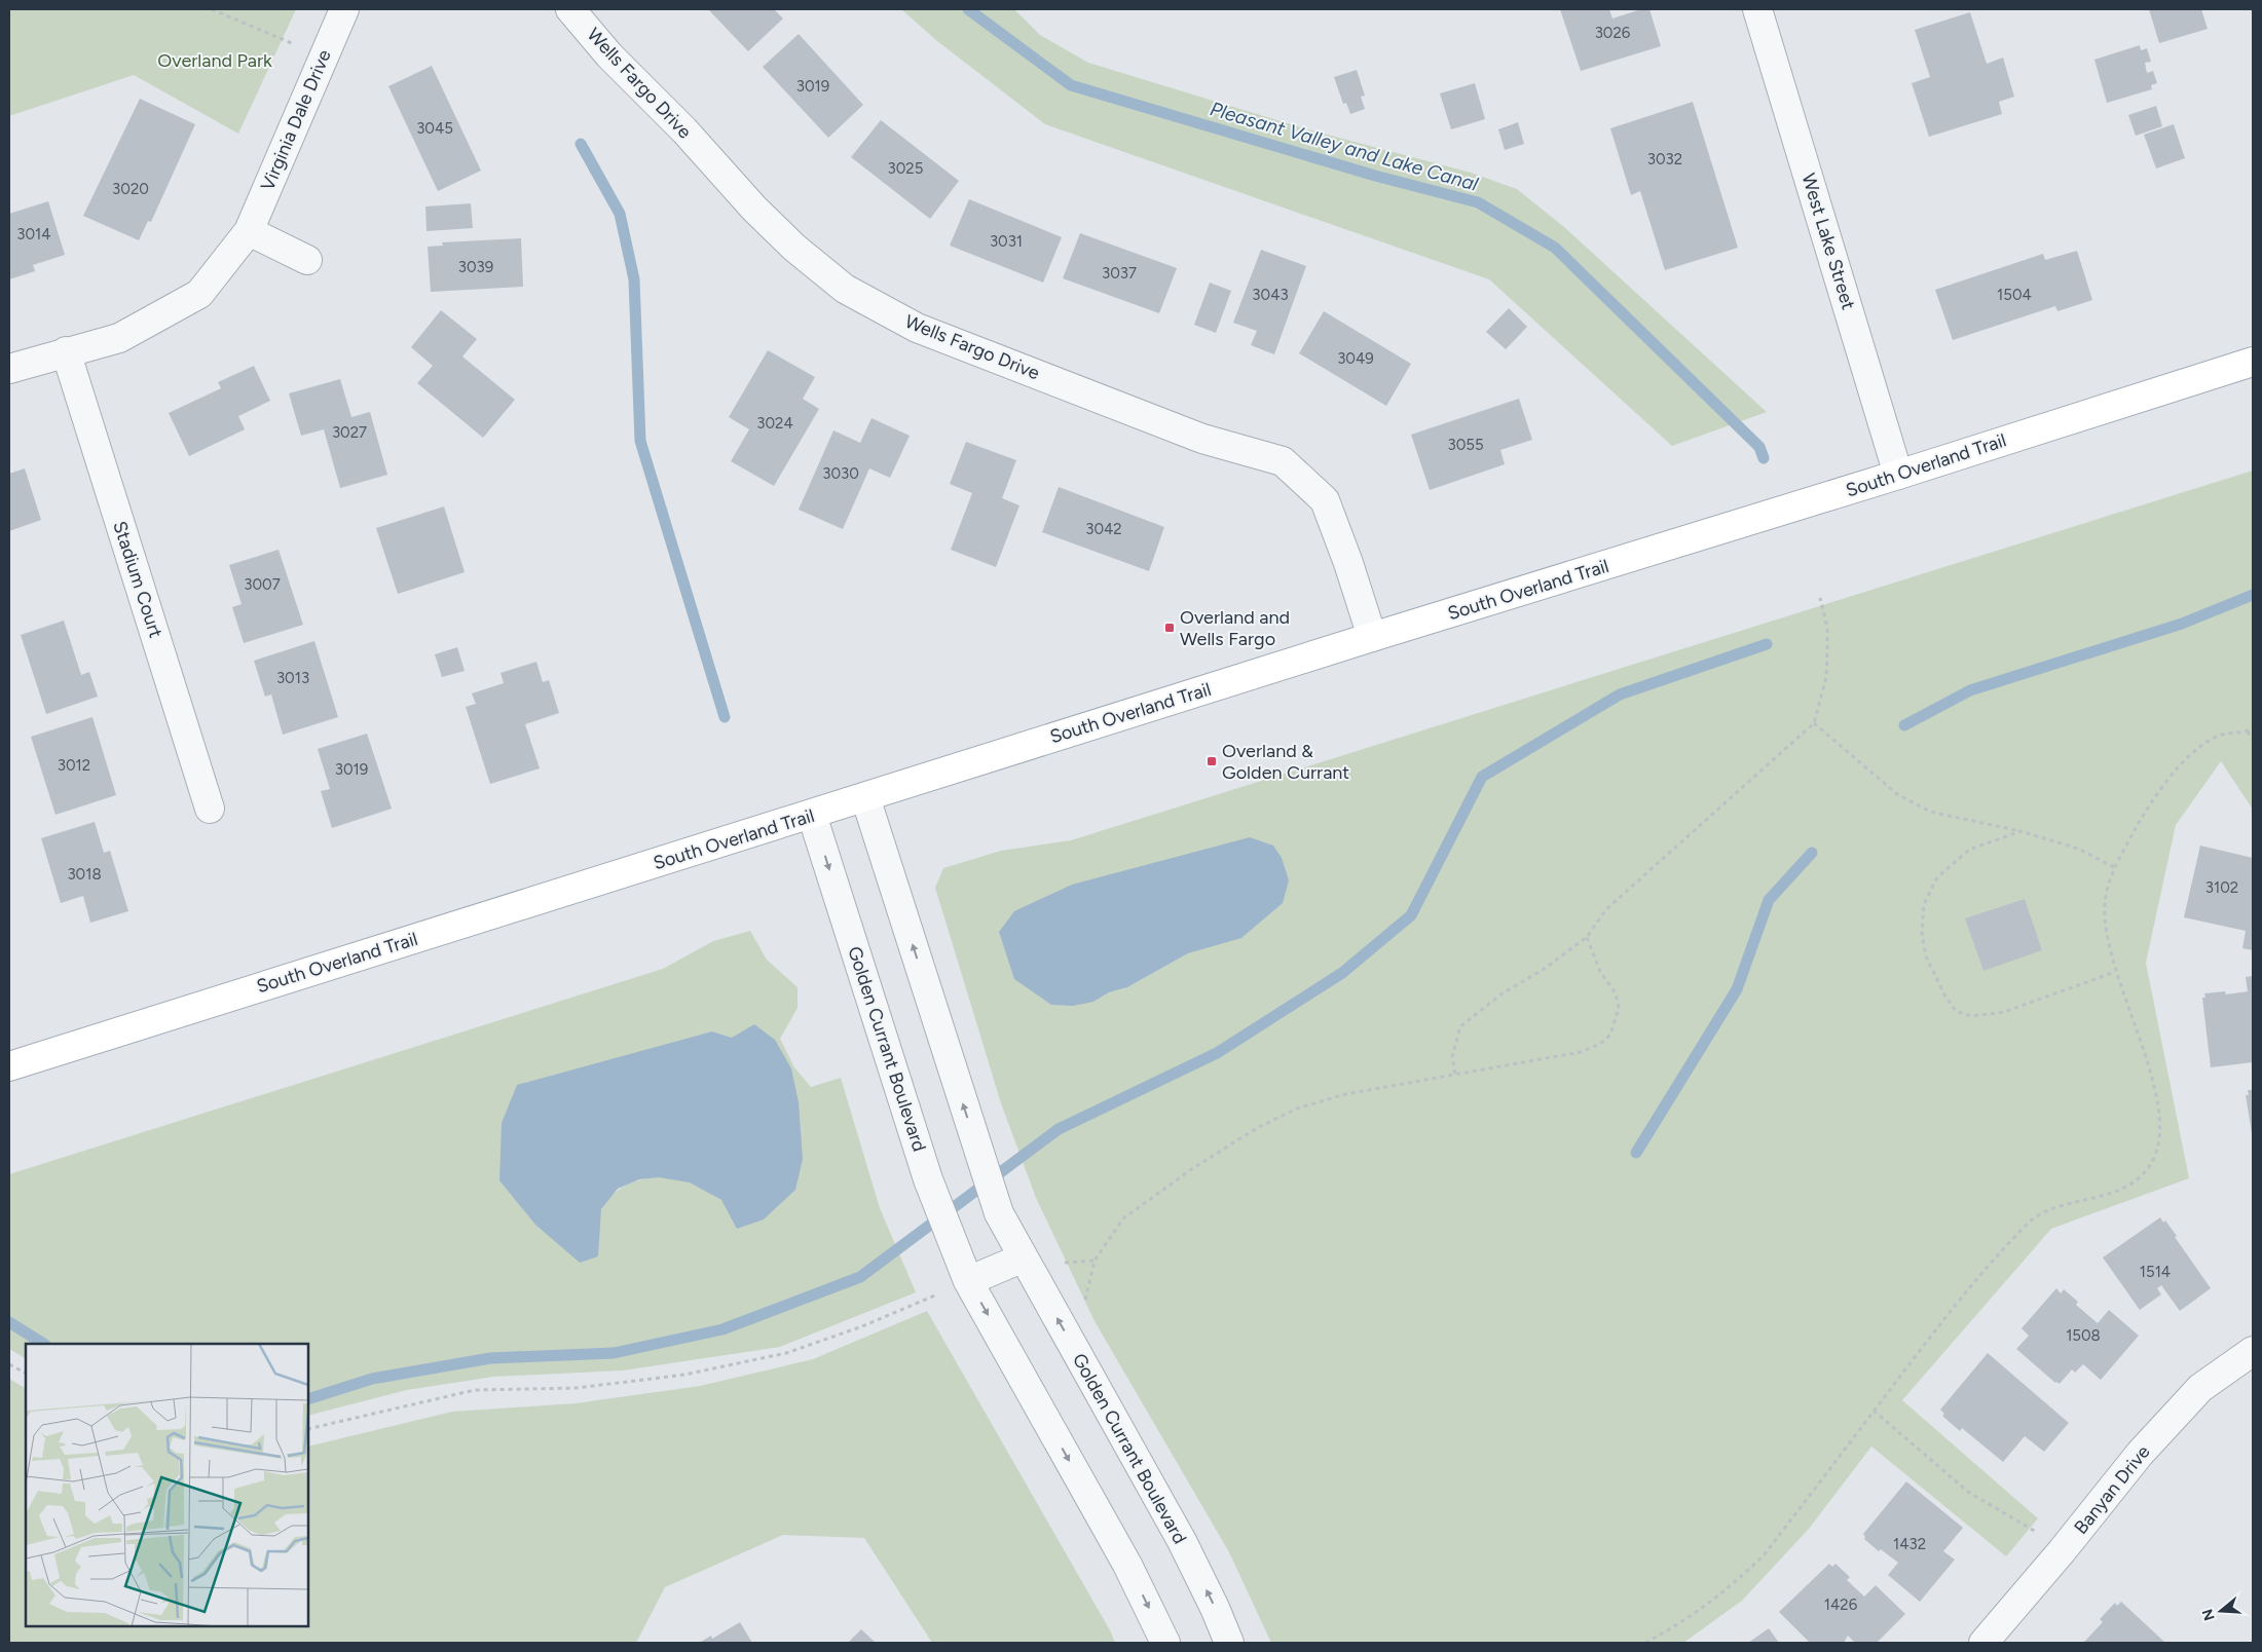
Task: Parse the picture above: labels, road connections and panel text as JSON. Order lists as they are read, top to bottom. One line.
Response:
{"streets":{"main road":["South Overland Trail"],"street":["Wells Fargo Drive","Virginia Dale Drive","West Lake Street","Stadium Court","Golden Currant Boulevard","Banyan Drive"]},"crossings":[["Wells Fargo Drive","South Overland Trail"],["Virginia Dale Drive","Stadium Court"],["West Lake Street","South Overland Trail"],["South Overland Trail","Golden Currant Boulevard"]],"water":["Pleasant Valley and Lake Canal"],"parks":["Overland Park"],"places":{"transit":["Overland and Wells Fargo","Overland & Golden Currant"]},"house_numbers":["3026","3019","3045","3032","3025","3020","3014","3031","3039","3037","3043","1504","3049","3024","3027","3055","3030","3042","3007","3013","3012","3019","3018","3102","1514","1508","1432","1426"],"north":"left"}
